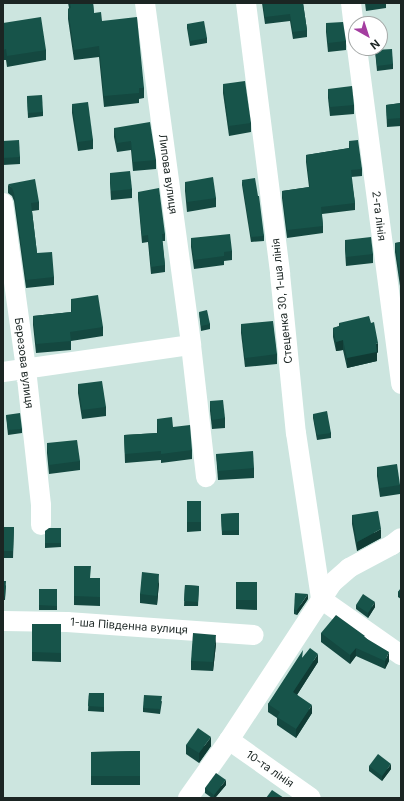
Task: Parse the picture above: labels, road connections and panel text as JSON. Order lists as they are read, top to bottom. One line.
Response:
{"streets":{"street":["Липова вулиця","2-га лінія","Стеценка 30, 1-ша лінія","Березова вулиця","1-ша Південна вулиця","10-та лінія"]},"north":"bottom right"}
